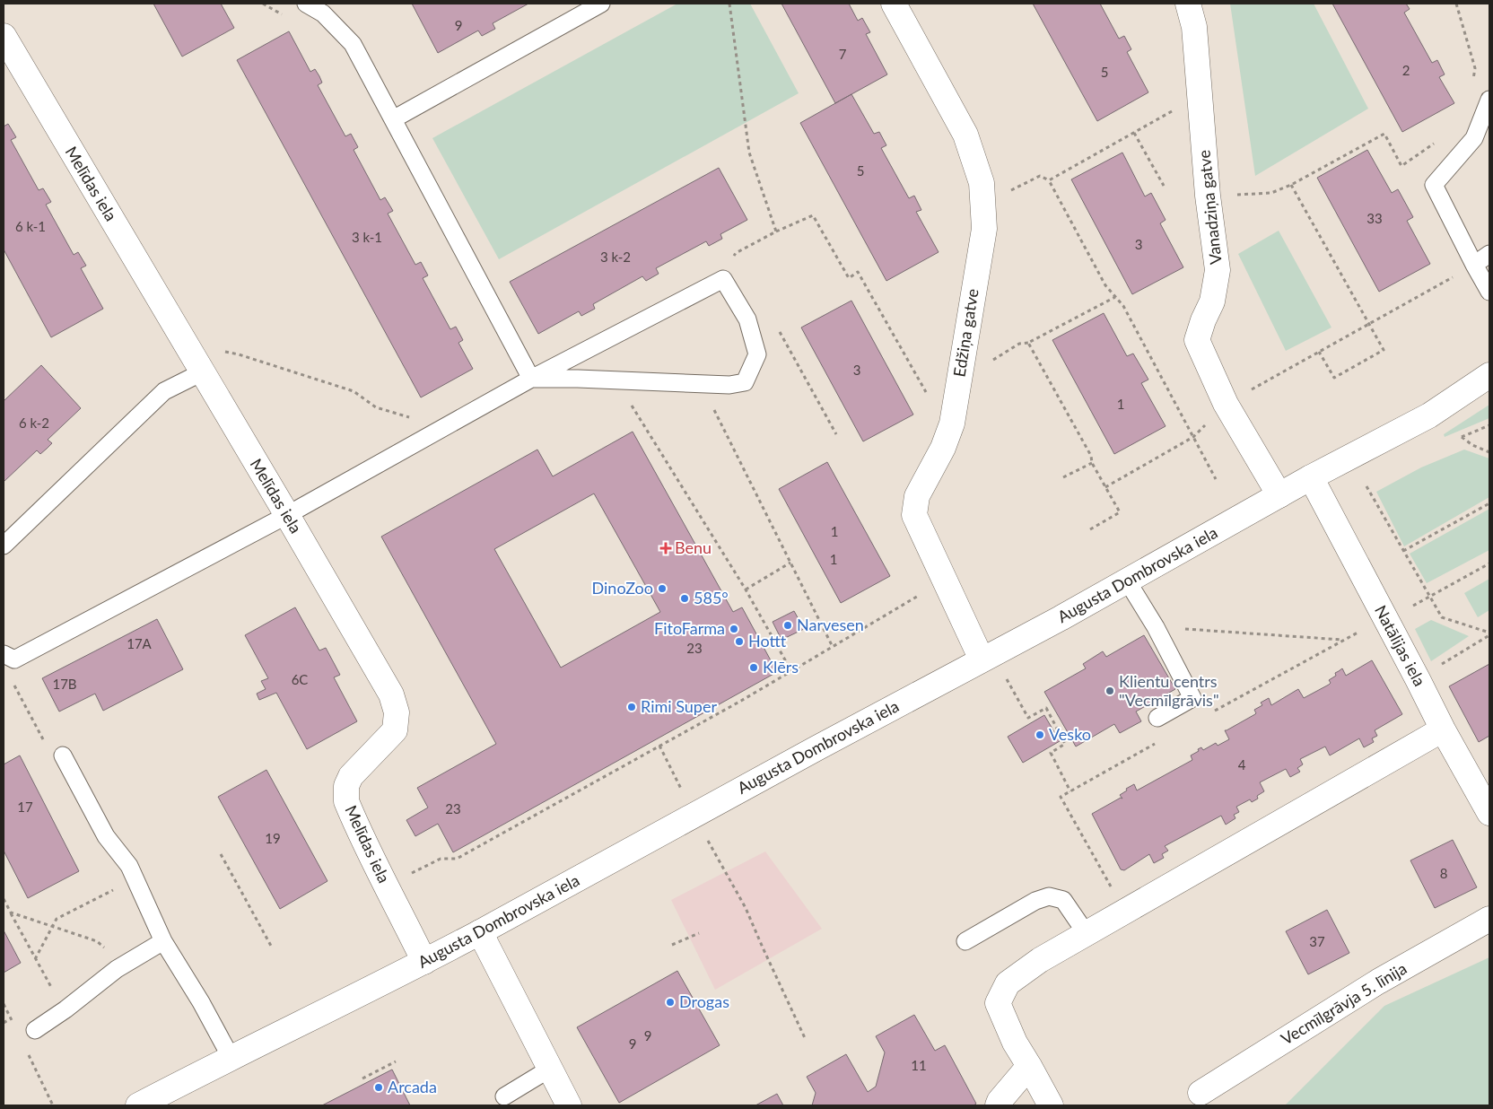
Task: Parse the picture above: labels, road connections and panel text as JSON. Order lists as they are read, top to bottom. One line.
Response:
{"streets":{"street":["Melīdas iela","Vanadziņa gatve","Edžiņa gatve","Augusta Dombrovska iela","Natālijas iela","Vecmīlgrāvja 5. līnija"]},"crossings":[["Melīdas iela","Augusta Dombrovska iela"],["Vanadziņa gatve","Augusta Dombrovska iela"],["Edžiņa gatve","Augusta Dombrovska iela"],["Augusta Dombrovska iela","Natālijas iela"]],"places":{"health":["Benu"],"other":["DinoZoo","585°","Narvesen","FitoFarma","Hottt","Klērs","Klientu centrs \"Vecmīlgrāvis\"","Rimi Super","Vesko","Drogas","Arcada"]},"house_numbers":["9","7","2","5","5","33","6 k-1","3 k-1","3","3 k-2","3","1","6 k-2","1","1","17A","23","6C","17B","4","17","23","19","8","37","9","9","11"]}
